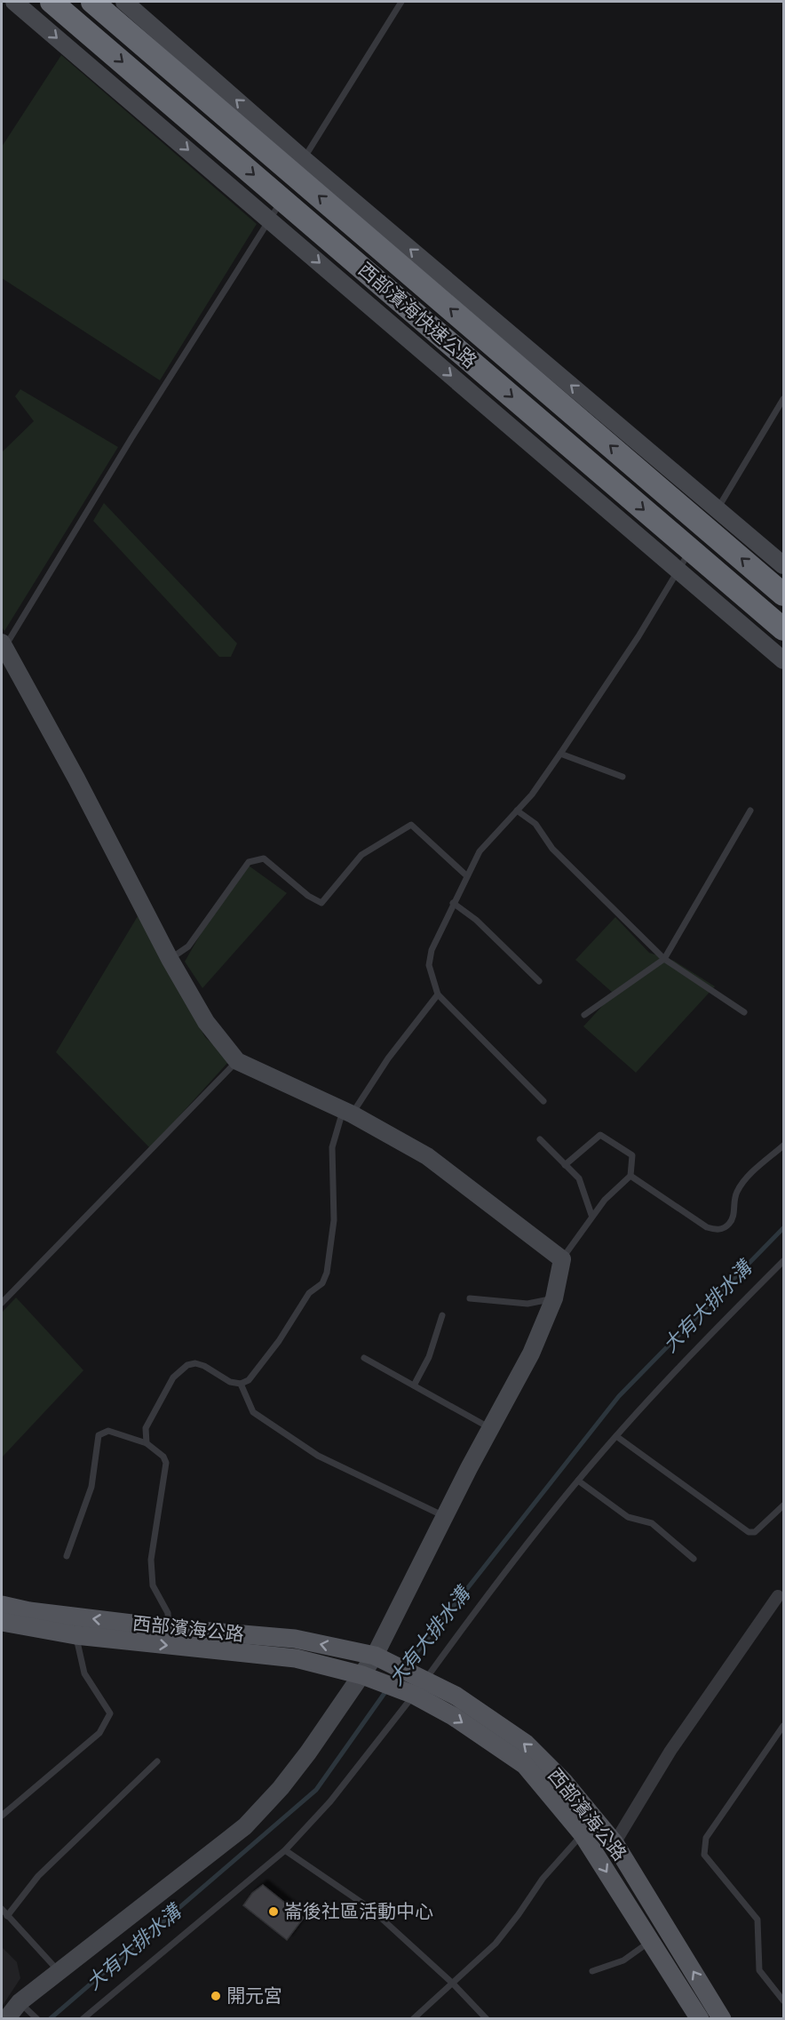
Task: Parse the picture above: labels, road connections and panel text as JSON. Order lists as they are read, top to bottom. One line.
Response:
{"streets":{"highway":["西部濱海快速公路"],"main road":["西部濱海公路"]},"water":["大有大排水溝"],"places":["崙後社區活動中心","開元宮"]}
